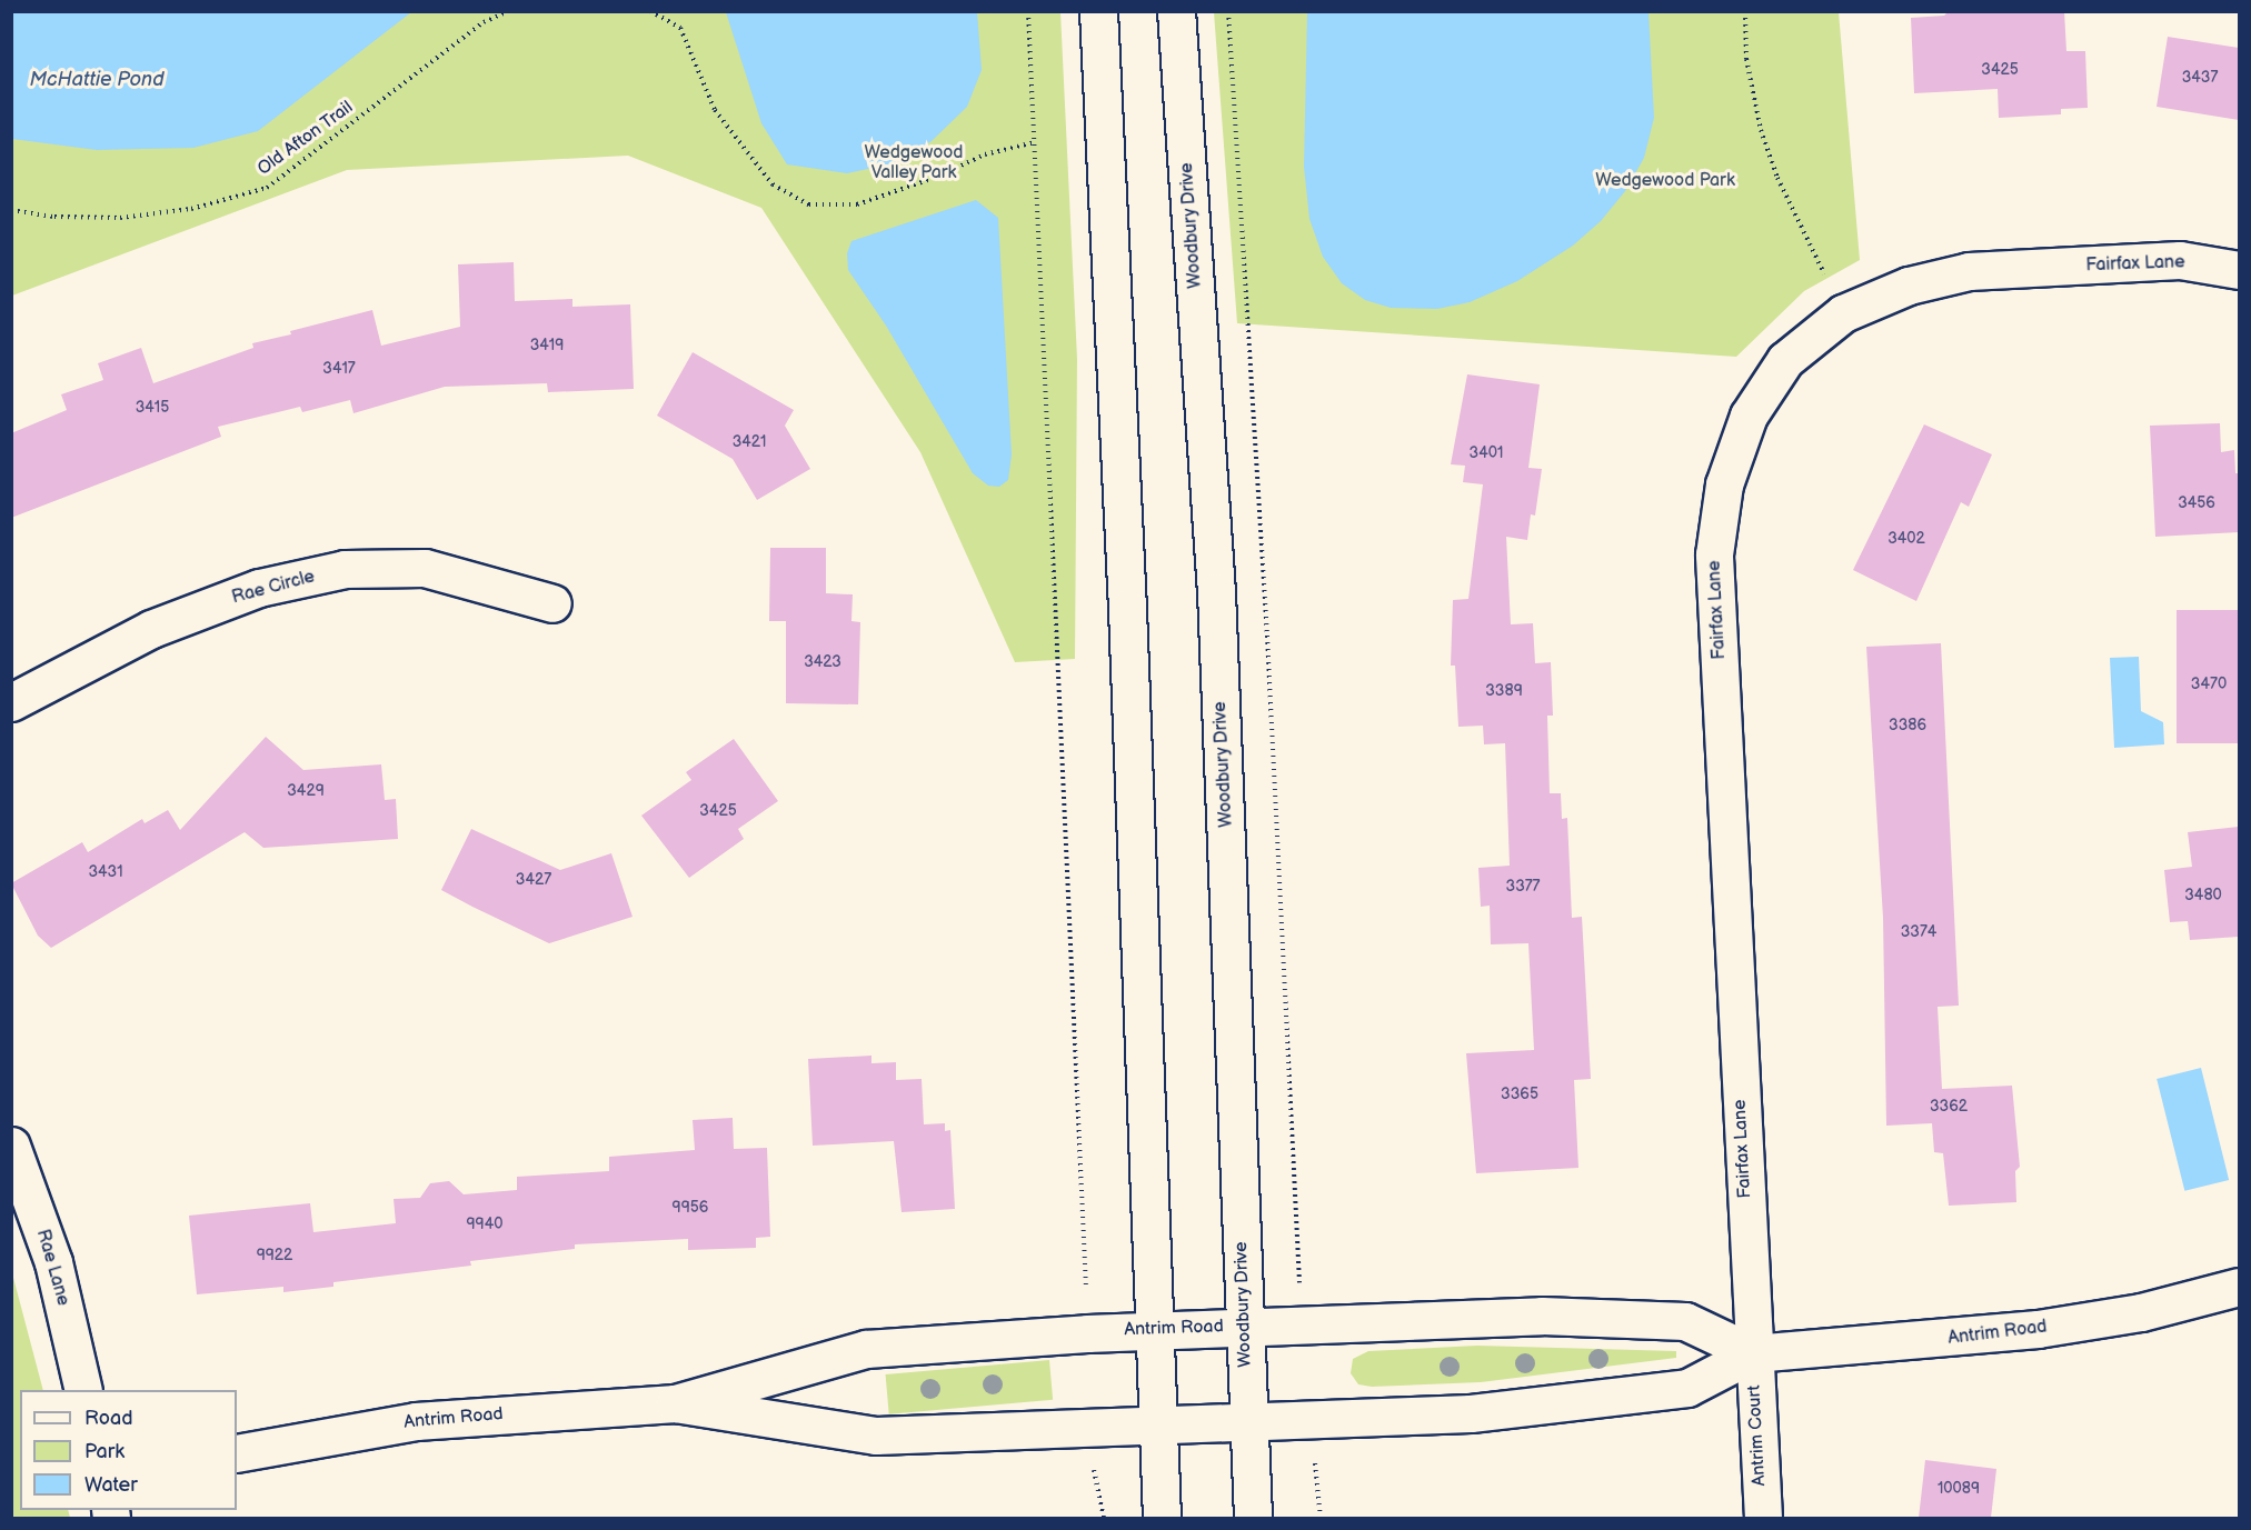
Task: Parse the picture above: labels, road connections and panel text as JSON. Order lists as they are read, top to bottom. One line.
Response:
{"streets":{"street":["Woodbury Drive","Fairfax Lane","Rae Circle","Rae Lane","Antrim Road","Antrim Court"],"path":["Old Afton Trail"]},"crossings":[["Woodbury Drive","Antrim Road"],["Fairfax Lane","Antrim Road"],["Fairfax Lane","Antrim Court"],["Antrim Road","Antrim Court"]],"water":["McHattie Pond"],"parks":["Wedgewood Valley Park","Wedgewood Park"],"house_numbers":["3425","3437","3419","3417","3415","3421","3401","3456","3402","3423","3470","3389","3386","3429","3425","3431","3427","3377","3480","3374","3365","3362","9956","9940","9922","10089"],"legend":["Road","Park","Water"]}
